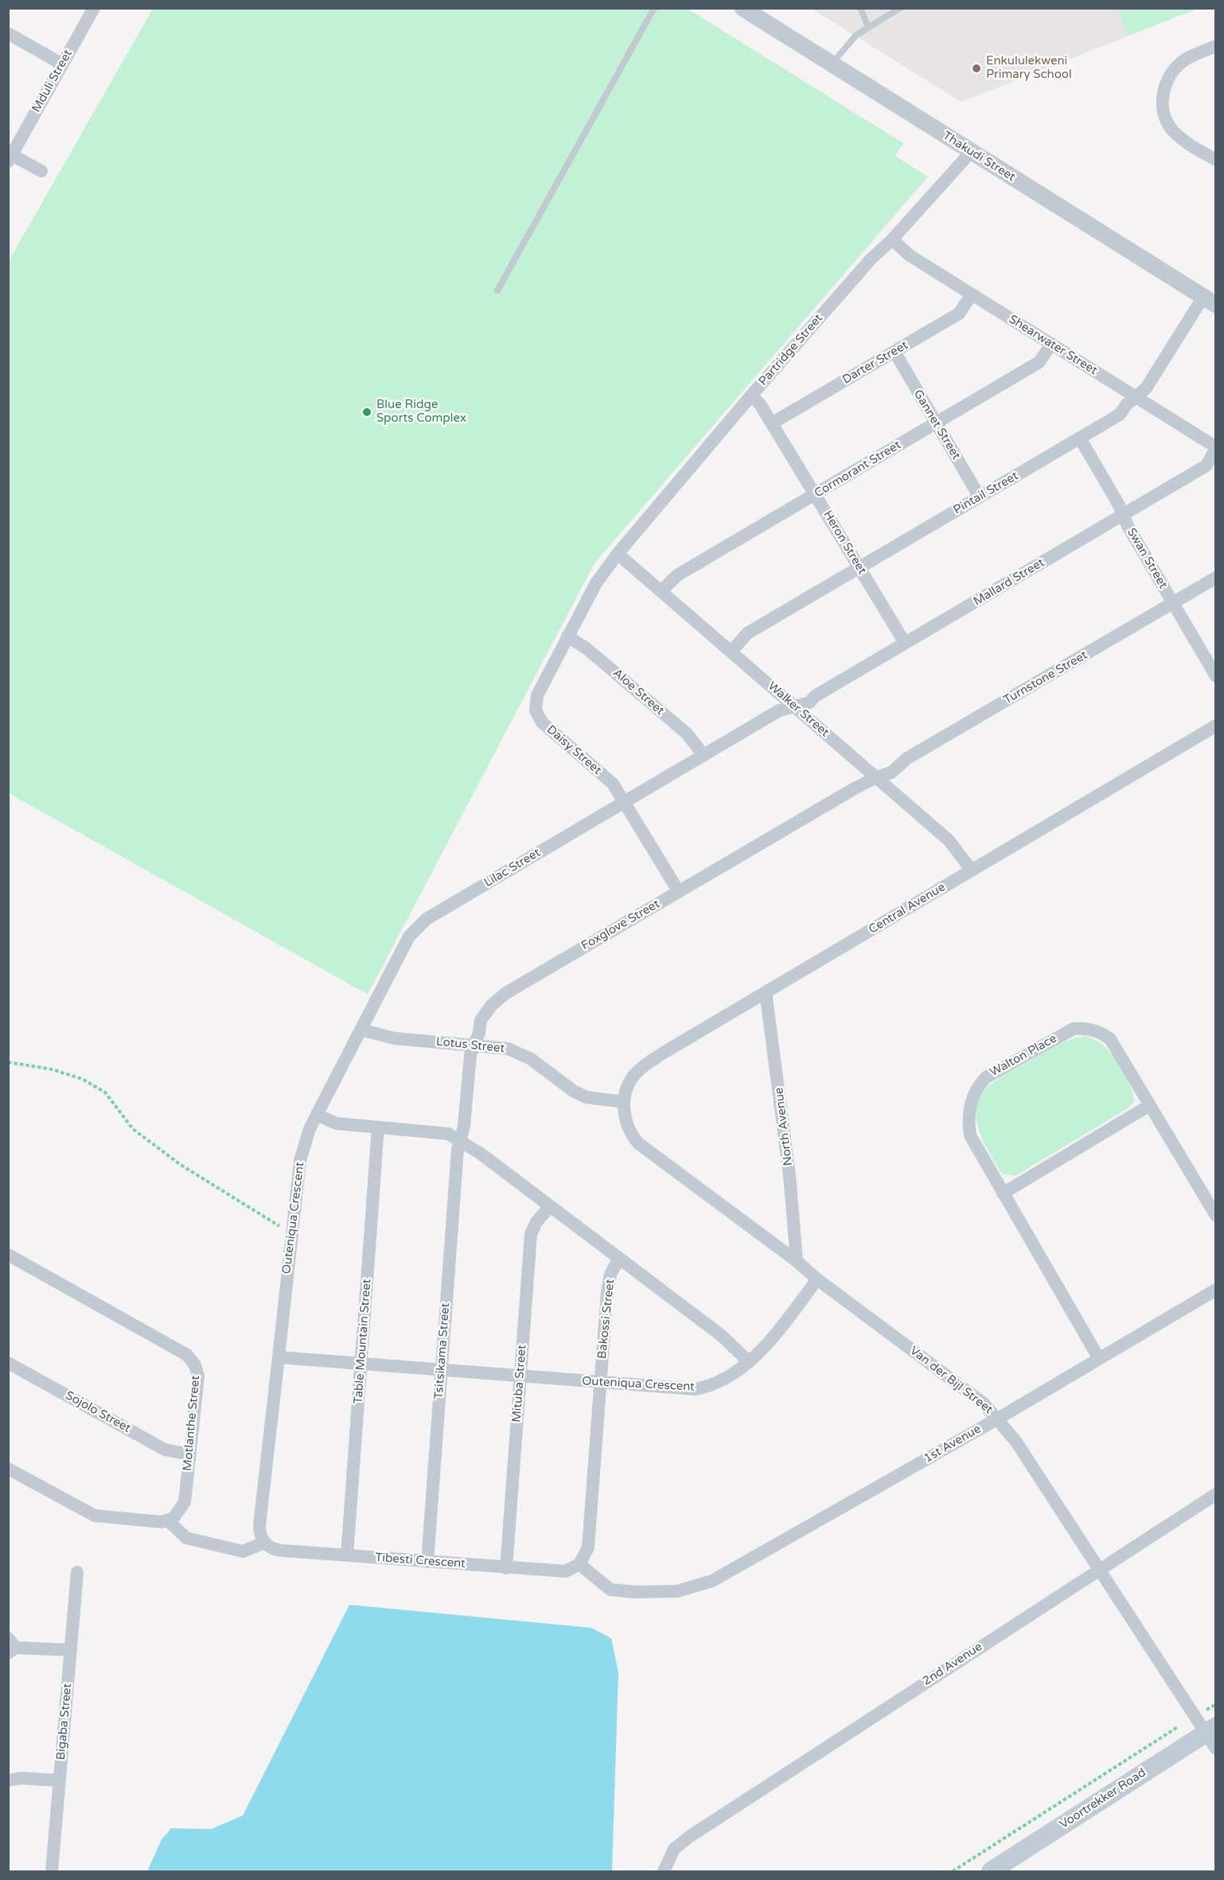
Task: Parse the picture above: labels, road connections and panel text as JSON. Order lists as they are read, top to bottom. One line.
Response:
{"streets":{"main road":["Voortrekker Road"],"street":["Mduli Street","Thakudi Street","Shearwater Street","Partridge Street","Darter Street","Gannet Street","Cormorant Street","Pintail Street","Heron Street","Swan Street","Mallard Street","Turnstone Street","Aloe Street","Walker Street","Daisy Street","Lilac Street","Central Avenue","Foxglove Street","Lotus Street","Walton Place","North Avenue","Outeniqua Crescent","Bakossi Street","Table Mountain Street","Tsitsikama Street","Van der Bijl Street","Mituba Street","Sojolo Street","Motlanthe Street","1st Avenue","Tibesti Crescent","2nd Avenue","Bigaba Street"]},"crossings":[["Thakudi Street","Partridge Street"],["Thakudi Street","Pintail Street"],["Shearwater Street","Partridge Street"],["Shearwater Street","Darter Street"],["Shearwater Street","Cormorant Street"],["Shearwater Street","Pintail Street"],["Shearwater Street","Mallard Street"],["Partridge Street","Heron Street"],["Partridge Street","Walker Street"],["Partridge Street","Daisy Street"],["Darter Street","Gannet Street"],["Darter Street","Heron Street"],["Gannet Street","Cormorant Street"],["Gannet Street","Pintail Street"],["Cormorant Street","Heron Street"],["Cormorant Street","Walker Street"],["Pintail Street","Heron Street"],["Pintail Street","Swan Street"],["Pintail Street","Walker Street"],["Heron Street","Mallard Street"],["Swan Street","Mallard Street"],["Swan Street","Turnstone Street"],["Mallard Street","Walker Street"],["Mallard Street","Lilac Street"],["Turnstone Street","Walker Street"],["Turnstone Street","Foxglove Street"],["Aloe Street","Daisy Street"],["Aloe Street","Lilac Street"],["Walker Street","Daisy Street"],["Walker Street","Lilac Street"],["Walker Street","Central Avenue"],["Walker Street","Foxglove Street"],["Daisy Street","Lilac Street"],["Daisy Street","Foxglove Street"],["Lilac Street","Lotus Street"],["Lilac Street","Outeniqua Crescent"],["Central Avenue","Lotus Street"],["Central Avenue","North Avenue"],["Central Avenue","Van der Bijl Street"],["Foxglove Street","Lotus Street"],["Foxglove Street","Tsitsikama Street"],["Lotus Street","Van der Bijl Street"],["Walton Place","1st Avenue"],["North Avenue","Van der Bijl Street"],["Outeniqua Crescent","Bakossi Street"],["Outeniqua Crescent","Table Mountain Street"],["Outeniqua Crescent","Tsitsikama Street"],["Outeniqua Crescent","Van der Bijl Street"],["Outeniqua Crescent","Mituba Street"],["Table Mountain Street","Tibesti Crescent"],["Tsitsikama Street","Tibesti Crescent"],["Van der Bijl Street","1st Avenue"],["Van der Bijl Street","2nd Avenue"],["Van der Bijl Street","Voortrekker Road"],["Mituba Street","Tibesti Crescent"],["Sojolo Street","Motlanthe Street"],["1st Avenue","Tibesti Crescent"]],"places":["Enkululekweni Primary School","Blue Ridge Sports Complex"]}
